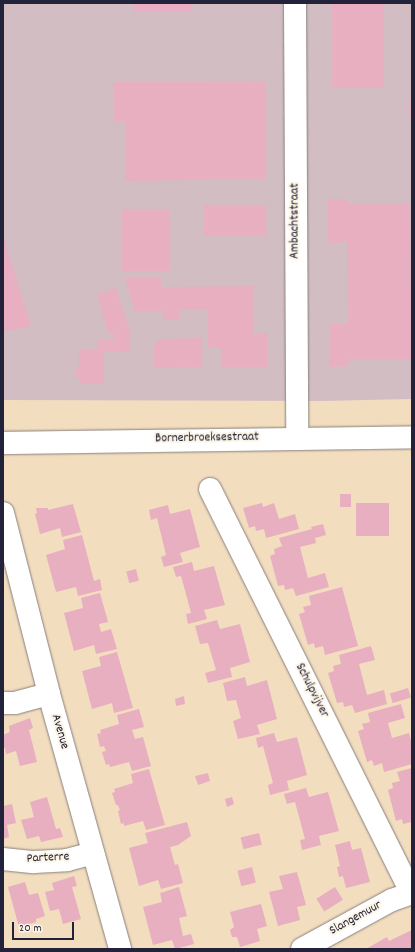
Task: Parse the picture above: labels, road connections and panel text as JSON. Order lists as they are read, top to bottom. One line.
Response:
{"streets":{"street":["Ambachtstraat","Bornerbroeksestraat","Schulpvijver","Avenue","Parterre","Slangemuur"]},"crossings":[["Ambachtstraat","Bornerbroeksestraat"],["Schulpvijver","Slangemuur"],["Avenue","Parterre"]],"scale_bar":"20 m"}
